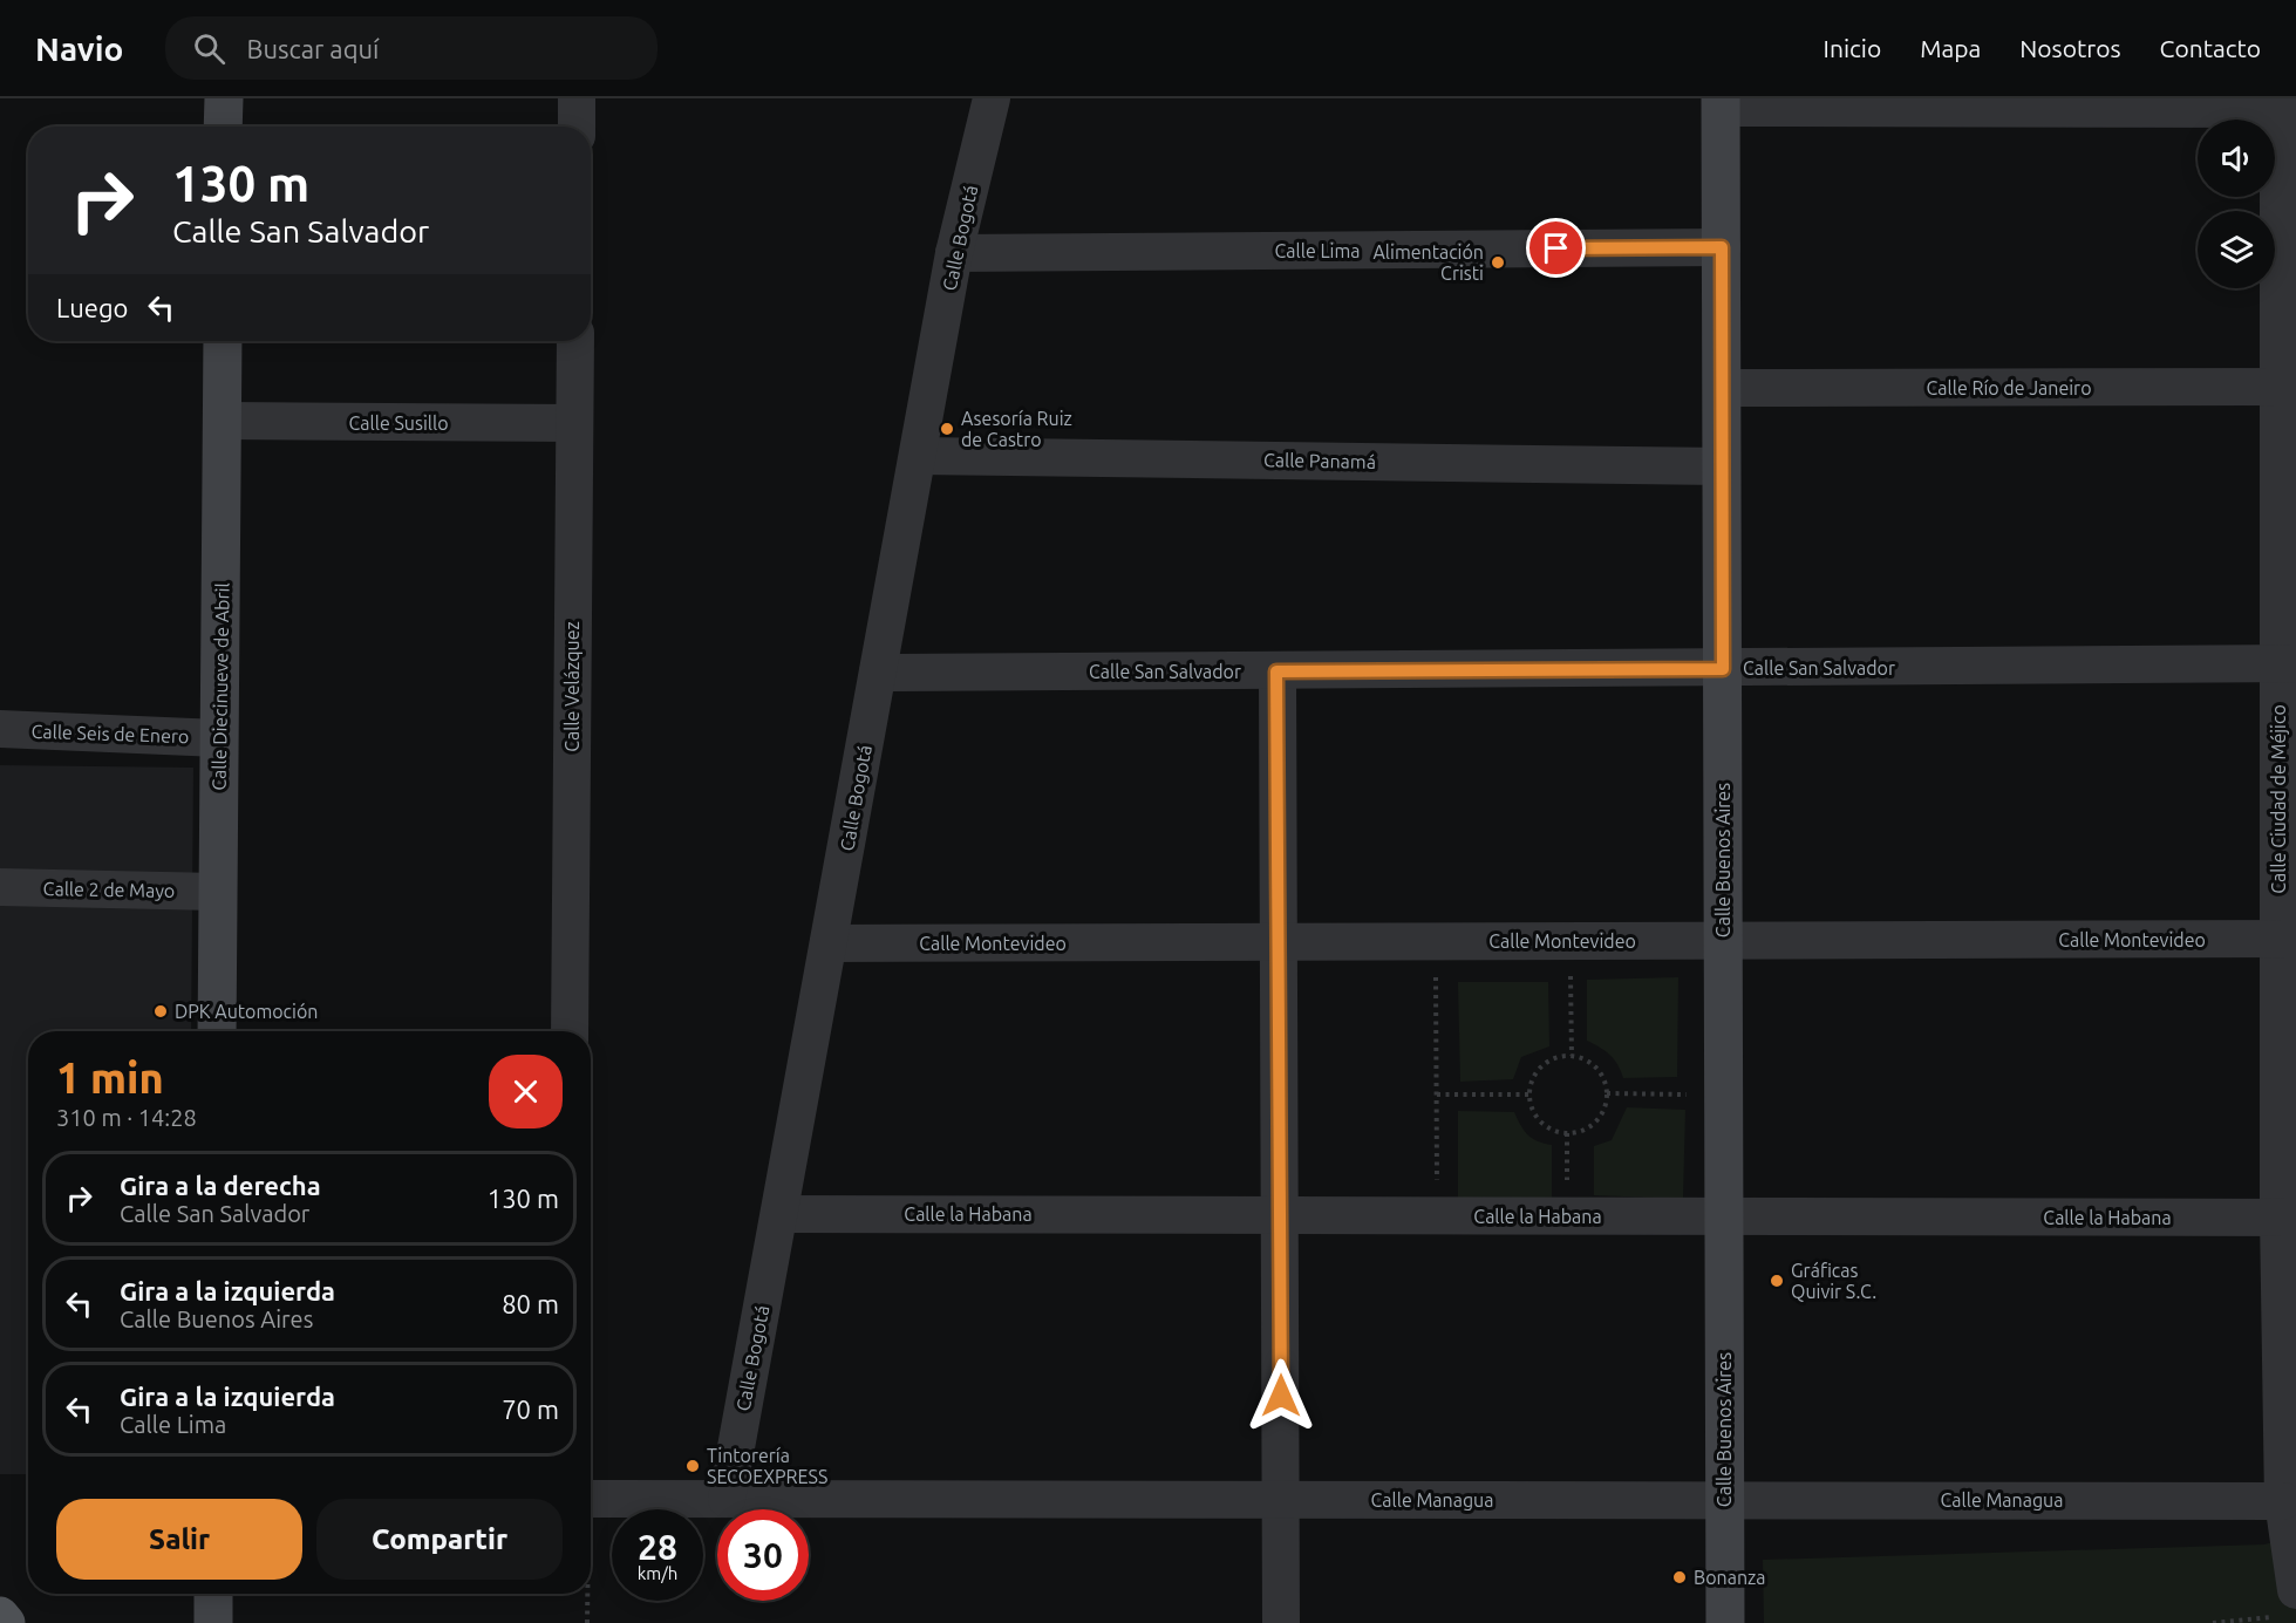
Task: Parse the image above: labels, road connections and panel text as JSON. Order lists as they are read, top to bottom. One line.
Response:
{"streets":{"street":["Calle Bogotá","Calle Lima","Calle Río de Janeiro","Calle Susillo","Calle Panamá","Calle San Salvador","Calle Diecinueve de Abril","Calle Velázquez","Calle Seis de Enero","Calle Ciudad de Méjico","Calle Buenos Aires","Calle 2 de Mayo","Calle Montevideo","Calle la Habana","Calle Managua"]},"crossings":[["Calle Bogotá","Calle Lima"],["Calle Bogotá","Calle Panamá"],["Calle Bogotá","Calle San Salvador"],["Calle Bogotá","Calle Montevideo"],["Calle Bogotá","Calle la Habana"],["Calle Bogotá","Calle Managua"],["Calle Lima","Calle Buenos Aires"],["Calle Río de Janeiro","Calle Ciudad de Méjico"],["Calle Río de Janeiro","Calle Buenos Aires"],["Calle Susillo","Calle Diecinueve de Abril"],["Calle Susillo","Calle Velázquez"],["Calle Panamá","Calle Buenos Aires"],["Calle San Salvador","Calle Ciudad de Méjico"],["Calle San Salvador","Calle Buenos Aires"],["Calle Diecinueve de Abril","Calle Seis de Enero"],["Calle Diecinueve de Abril","Calle 2 de Mayo"],["Calle Ciudad de Méjico","Calle Montevideo"],["Calle Ciudad de Méjico","Calle la Habana"],["Calle Ciudad de Méjico","Calle Managua"],["Calle Buenos Aires","Calle Montevideo"],["Calle Buenos Aires","Calle la Habana"],["Calle Buenos Aires","Calle Managua"]],"places":["Alimentación Cristi","Asesoría Ruiz de Castro","DPK Automoción","Gráficas Quivir S.C.","Tintorería SECOEXPRESS","Bonanza"],"page":{"header":"Navio","search":"Buscar aquí","nav":["Inicio","Mapa","Nosotros","Contacto"],"turn":["130 m","Calle San Salvador"],"then":"Luego","heading":["1 min","310 m · 14:28"],"list":[{"name":"Gira a la derecha","note":"Calle San Salvador","value":"130 m"},{"name":"Gira a la izquierda","note":"Calle Buenos Aires","value":"80 m"},{"name":"Gira a la izquierda","note":"Calle Lima","value":"70 m"}],"buttons":["Salir","Compartir"],"speed":"28 km/h","limit":"30"}}
